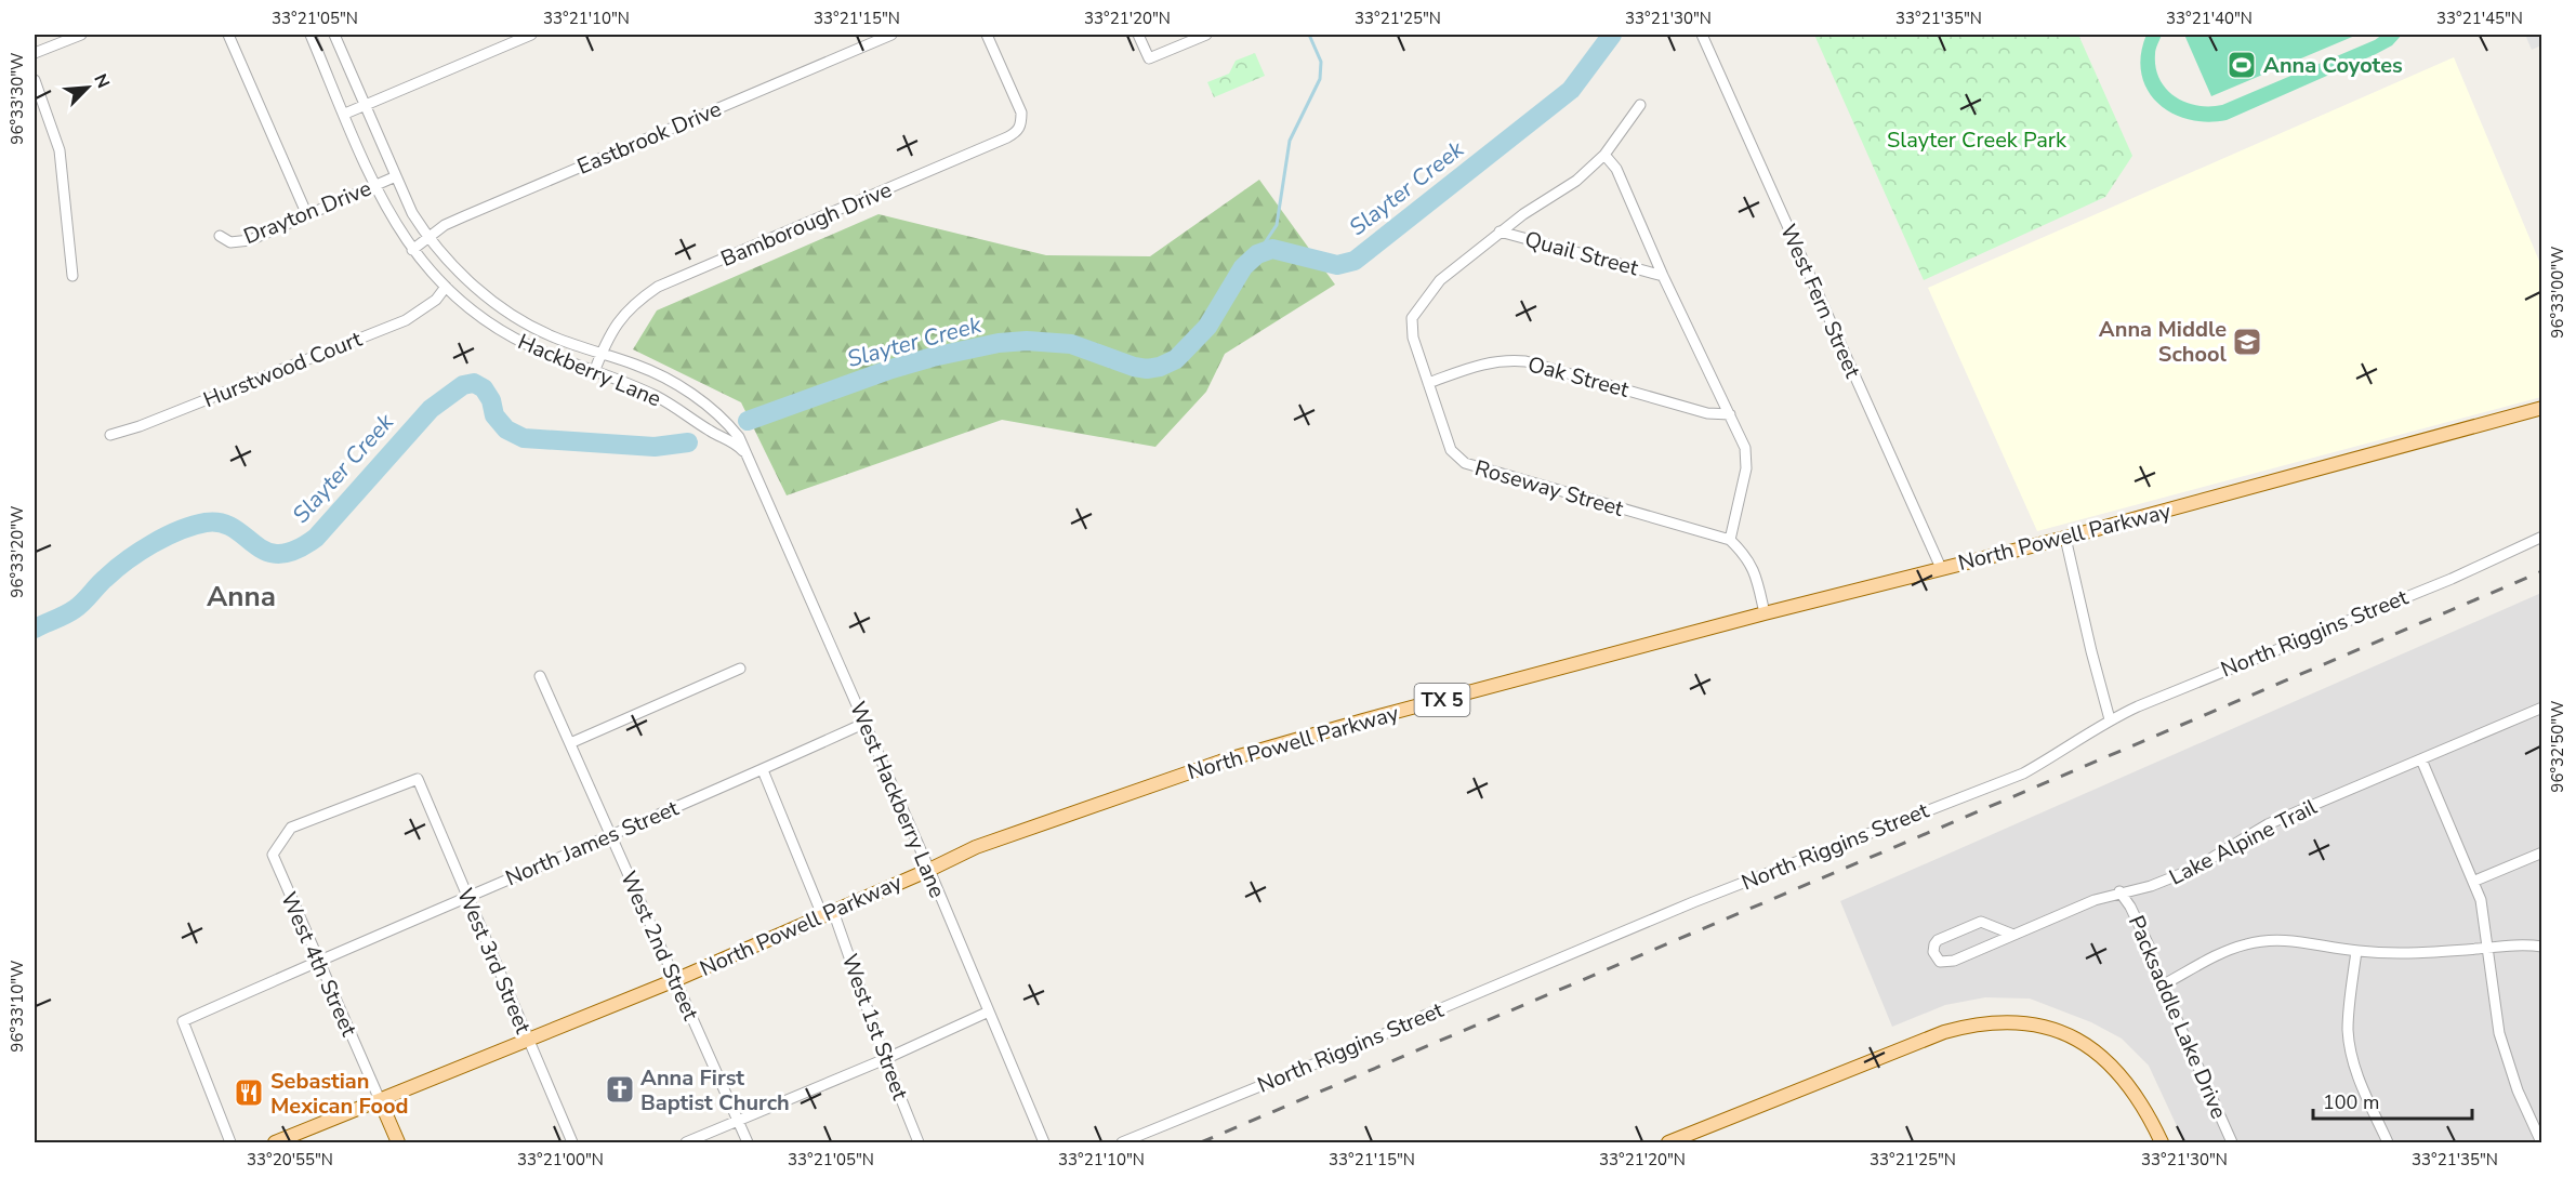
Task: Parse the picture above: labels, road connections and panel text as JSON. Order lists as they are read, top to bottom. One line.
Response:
{"streets":{"main road":["North Powell Parkway","TX 5","West 4th Street"],"street":["Eastbrook Drive","Drayton Drive","Bamborough Drive","Quail Street","West Fern Street","Hurstwood Court","Hackberry Lane","Oak Street","Roseway Street","North Riggins Street","West Hackberry Lane","Lake Alpine Trail","North James Street","West 2nd Street","West 3rd Street","Packsaddle Lake Drive","West 1st Street"]},"crossings":[["Eastbrook Drive","Hackberry Lane"],["Drayton Drive","Hackberry Lane"],["Bamborough Drive","Hackberry Lane"],["Quail Street","Roseway Street"],["West Fern Street","North Powell Parkway"],["Hurstwood Court","Hackberry Lane"],["Hackberry Lane","West Hackberry Lane"],["Oak Street","Roseway Street"],["North Powell Parkway","TX 5"],["North Powell Parkway","West Hackberry Lane"],["North Powell Parkway","West 2nd Street"],["North Powell Parkway","West 3rd Street"],["North Powell Parkway","West 4th Street"],["North Powell Parkway","West 1st Street"],["TX 5","West 4th Street"],["West Hackberry Lane","North James Street"],["Lake Alpine Trail","Packsaddle Lake Drive"],["North James Street","West 2nd Street"],["North James Street","West 3rd Street"],["North James Street","West 4th Street"],["North James Street","West 1st Street"],["West 3rd Street","West 4th Street"]],"districts":["Anna"],"water":["Slayter Creek"],"parks":["Slayter Creek Park"],"places":{"sports":["Anna Coyotes"],"school or university":["Anna Middle School"],"church":["Anna First Baptist Church"],"restaurant":["Sebastian Mexican Food"]},"scale_bar":"100 m","north":"top right","coordinates":["33°21'05\"N","33°21'10\"N","33°21'15\"N","33°21'20\"N","33°21'25\"N","33°21'30\"N","33°21'35\"N","33°21'40\"N","33°21'45\"N","96°33'30\"W","96°33'00\"W","96°33'20\"W","96°32'50\"W","96°33'10\"W","33°20'55\"N","33°21'00\"N"]}
